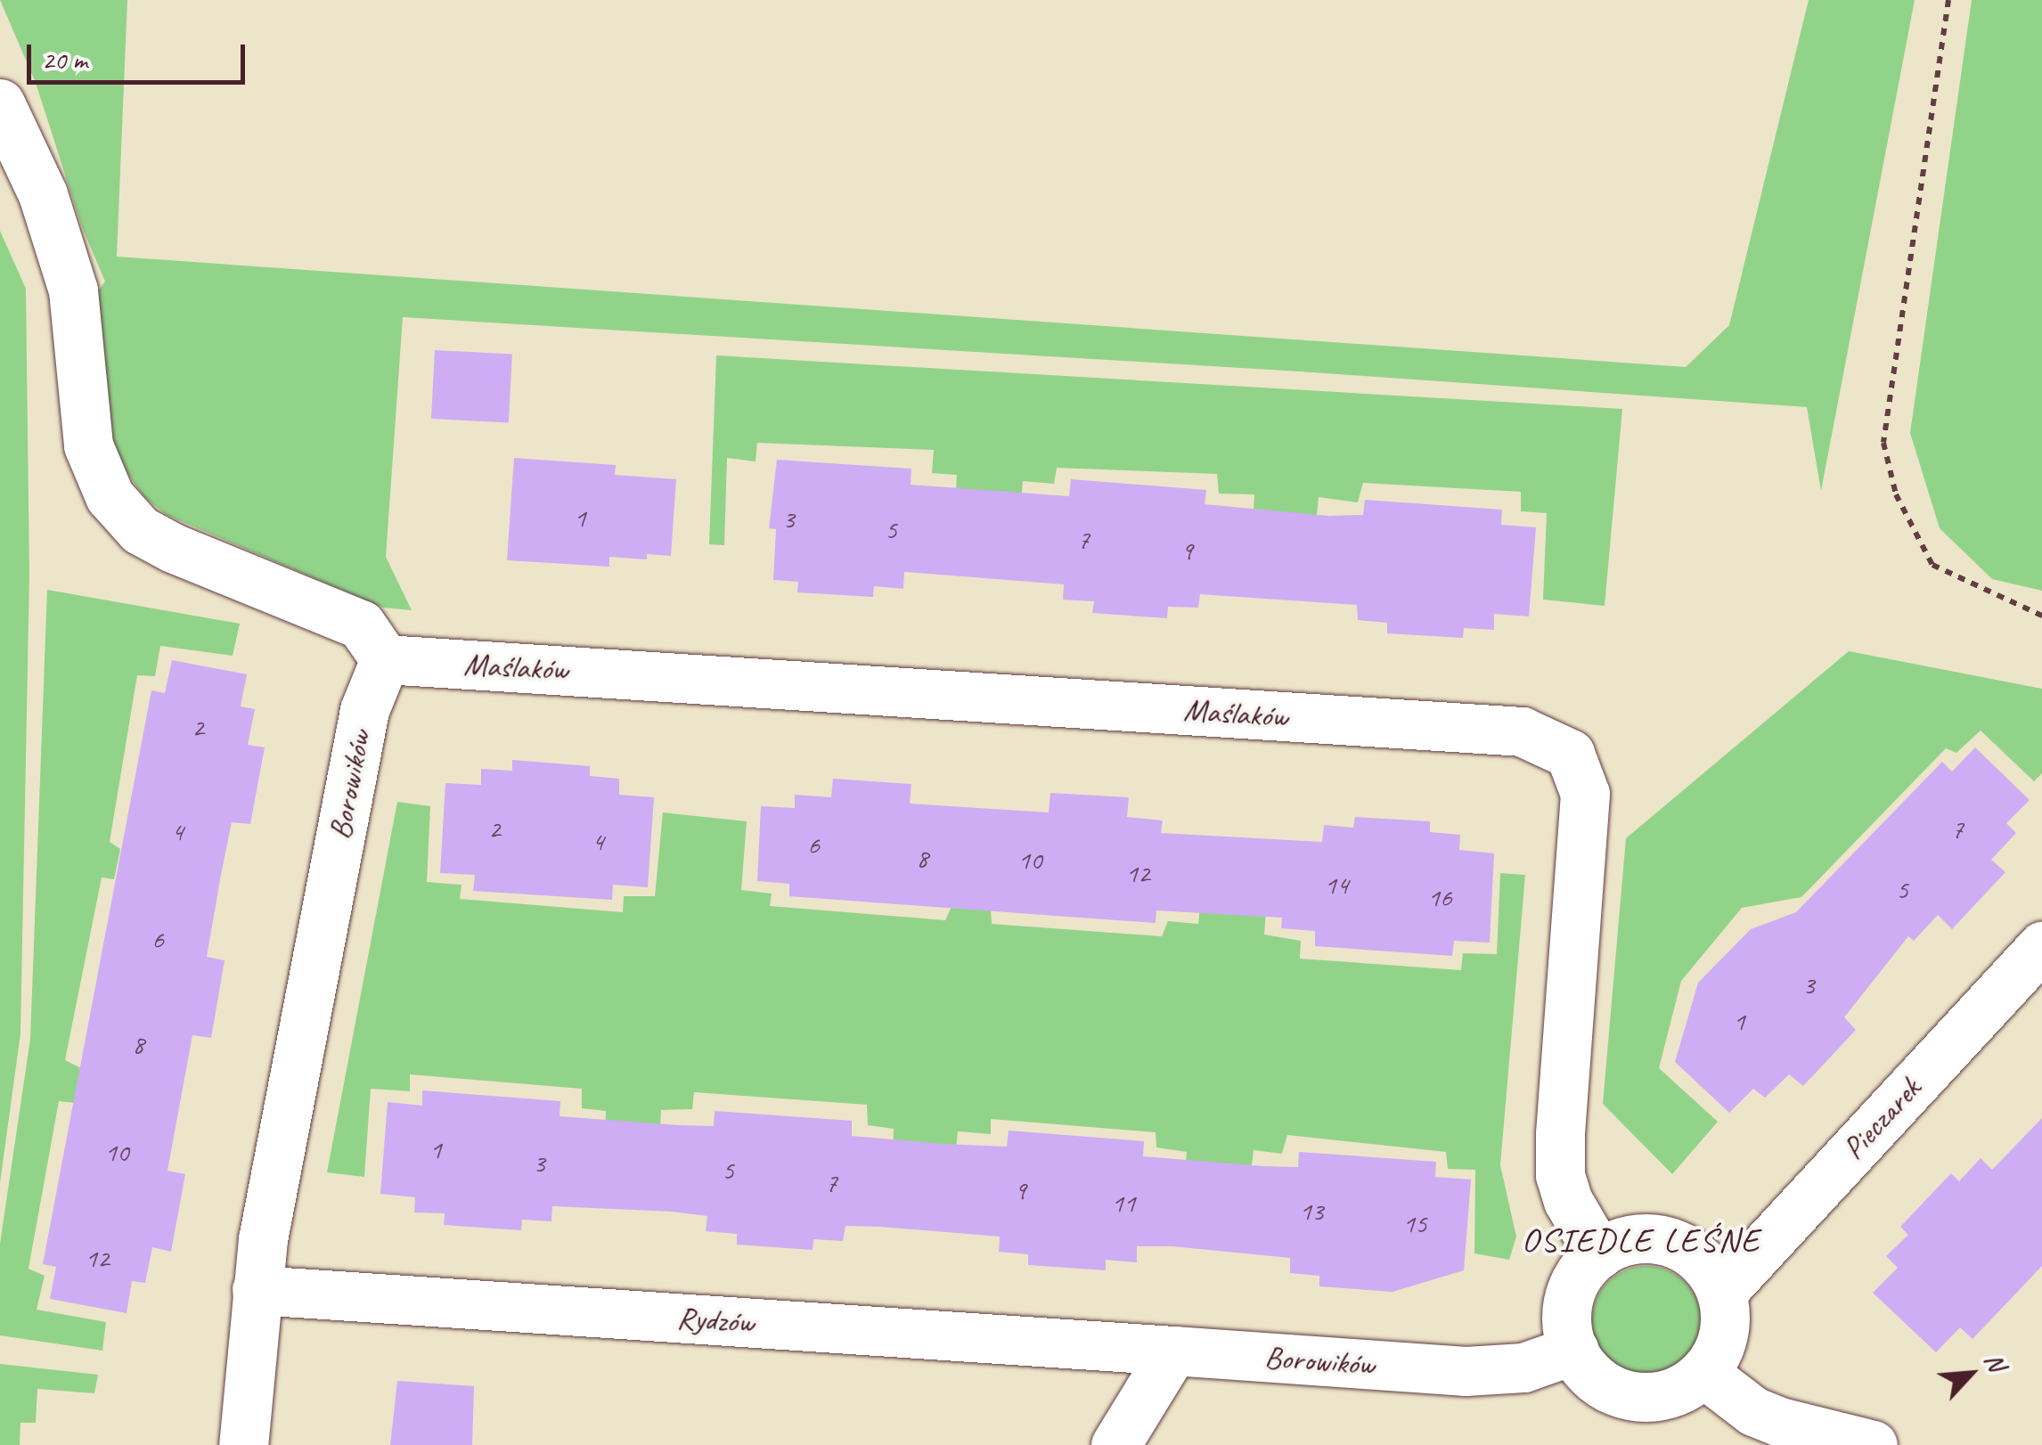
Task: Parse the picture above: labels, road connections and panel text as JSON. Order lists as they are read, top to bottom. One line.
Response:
{"streets":{"street":["Maślaków","Borowików","Pieczarek","Rydzów"]},"crossings":[["Maślaków","Borowików"],["Maślaków","Pieczarek"],["Borowików","Pieczarek"],["Borowików","Rydzów"]],"districts":["OSIEDLE LEŚNE"],"house_numbers":["1","3","5","7","9","2","2","7","4","4","6","8","10","12","14","5","16","6","3","1","8","1","10","3","5","7","9","11","13","15","12"],"scale_bar":"20 m","north":"top right"}
